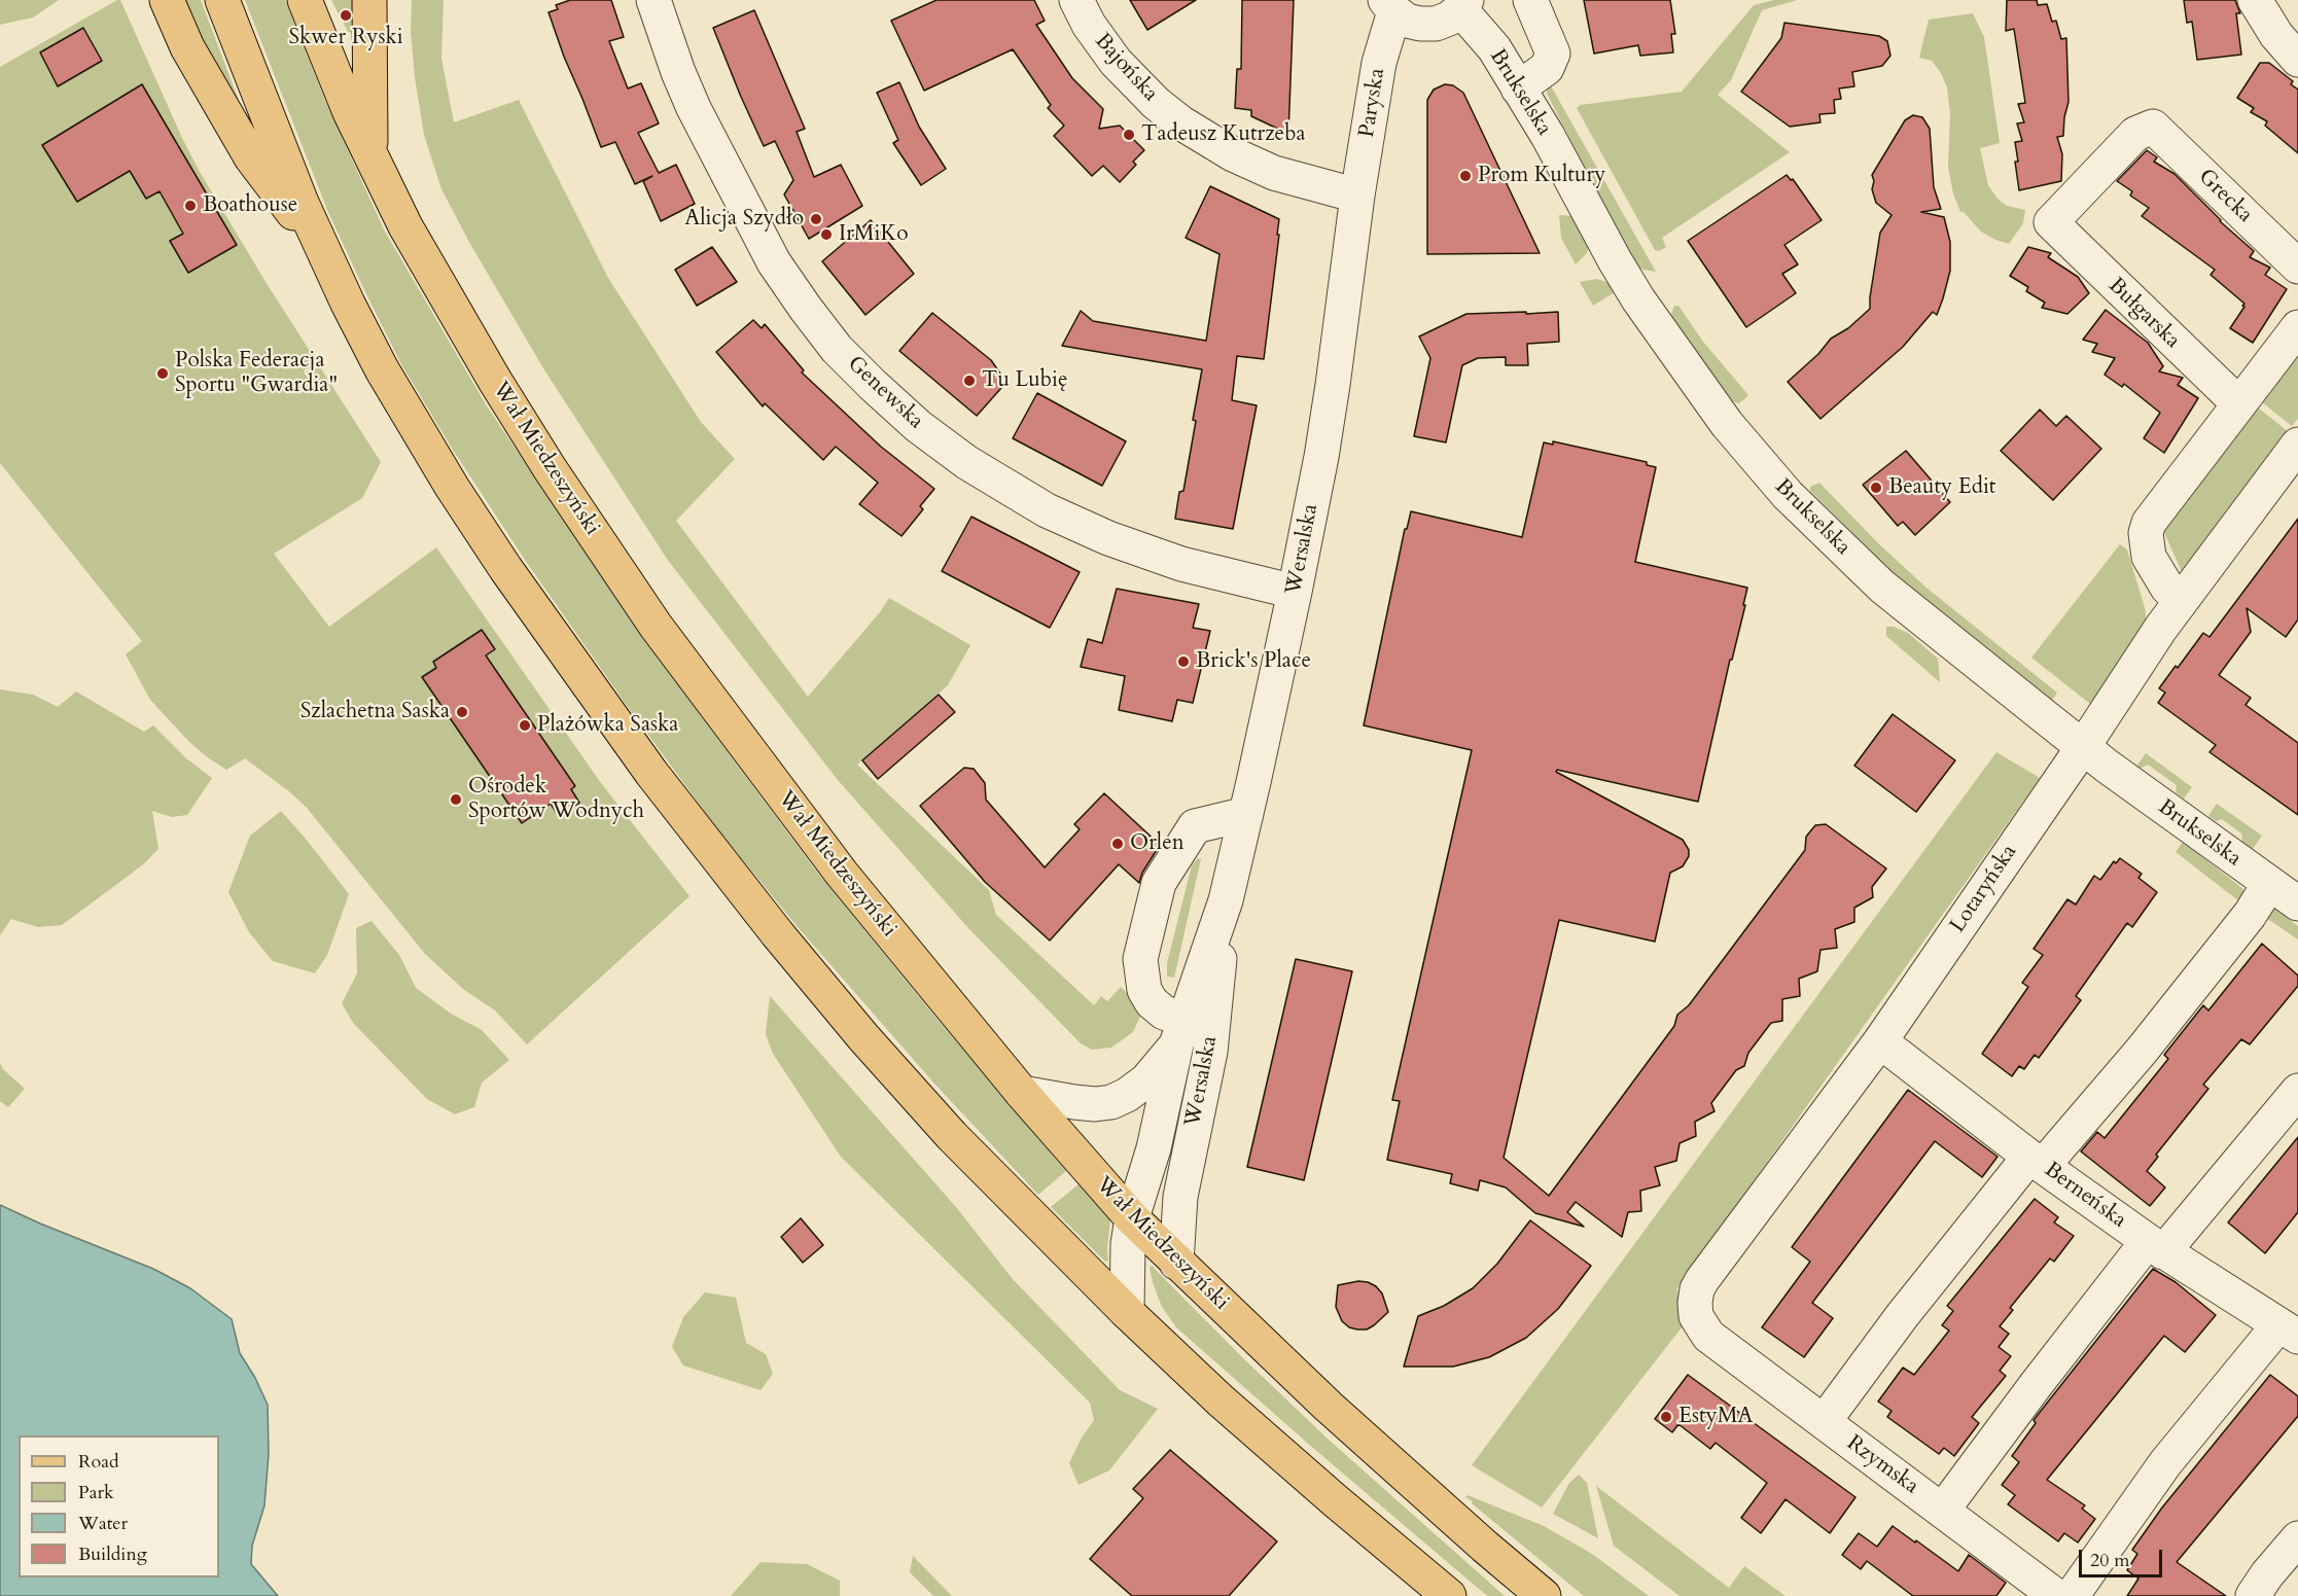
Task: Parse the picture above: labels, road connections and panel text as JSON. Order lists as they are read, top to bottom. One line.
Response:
{"streets":{"main road":["Wał Miedzeszyński"],"street":["Bajońska","Brukselska","Paryska","Grecka","Bułgarska","Genewska","Wersalska","Lotaryńska","Berneńska","Rzymska"]},"crossings":[["Bajońska","Paryska"],["Bajońska","Wersalska"],["Brukselska","Lotaryńska"],["Paryska","Wersalska"],["Grecka","Bułgarska"],["Genewska","Wersalska"],["Wał Miedzeszyński","Wersalska"],["Lotaryńska","Berneńska"],["Lotaryńska","Rzymska"]],"places":["Skwer Ryski","Tadeusz Kutrzeba","Prom Kultury","Boathouse","Alicja Szydło","IrMiKo","Polska Federacja Sportu \"Gwardia\"","Tu Lubię","Beauty Edit","Brick's Place","Szlachetna Saska","Plażówka Saska","Ośrodek Sportów Wodnych","Orlen","EstyMA"],"legend":["Road","Park","Water","Building"],"scale_bar":"20 m"}
